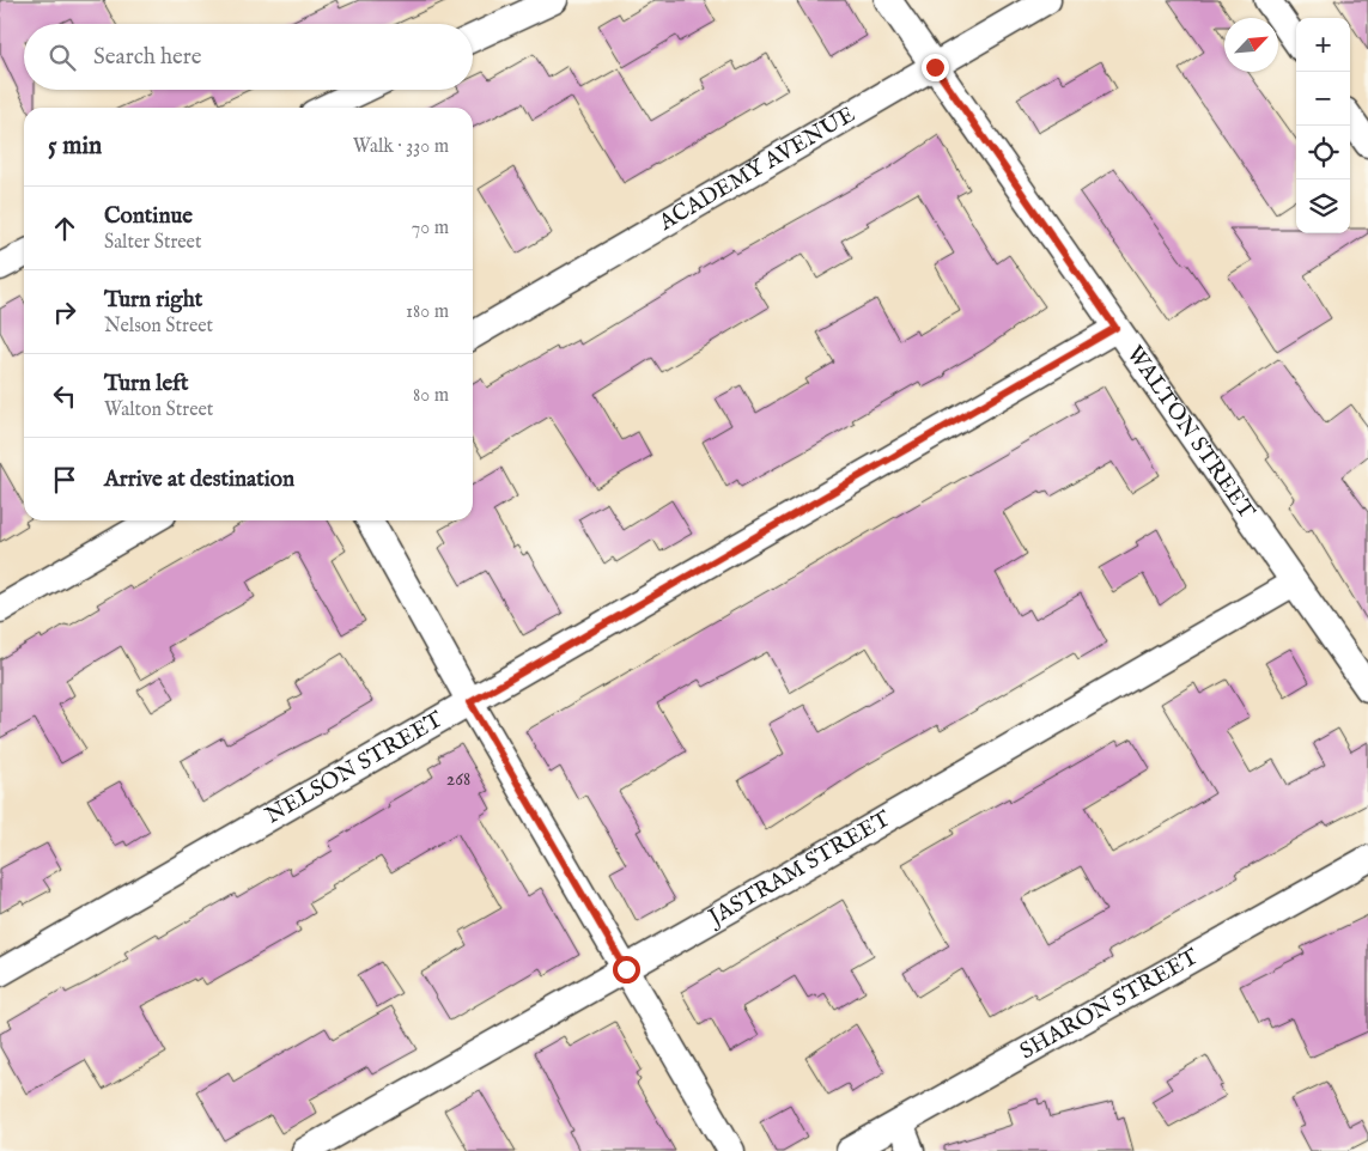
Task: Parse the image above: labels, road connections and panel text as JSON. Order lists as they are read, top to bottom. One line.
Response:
{"streets":{"street":["ACADEMY AVENUE","WALTON STREET","NELSON STREET","JASTRAM STREET","SHARON STREET"]},"crossings":[["ACADEMY AVENUE","WALTON STREET"],["WALTON STREET","NELSON STREET"],["WALTON STREET","JASTRAM STREET"]],"house_numbers":["268"],"north":"top right","page":{"map_buttons":["+","−"],"search":"Search here","heading":["5 min","Walk · 330 m"],"list":[["Continue","Salter Street","70 m"],["Turn right","Nelson Street","180 m"],["Turn left","Walton Street","80 m"],"Arrive at destination"]}}
